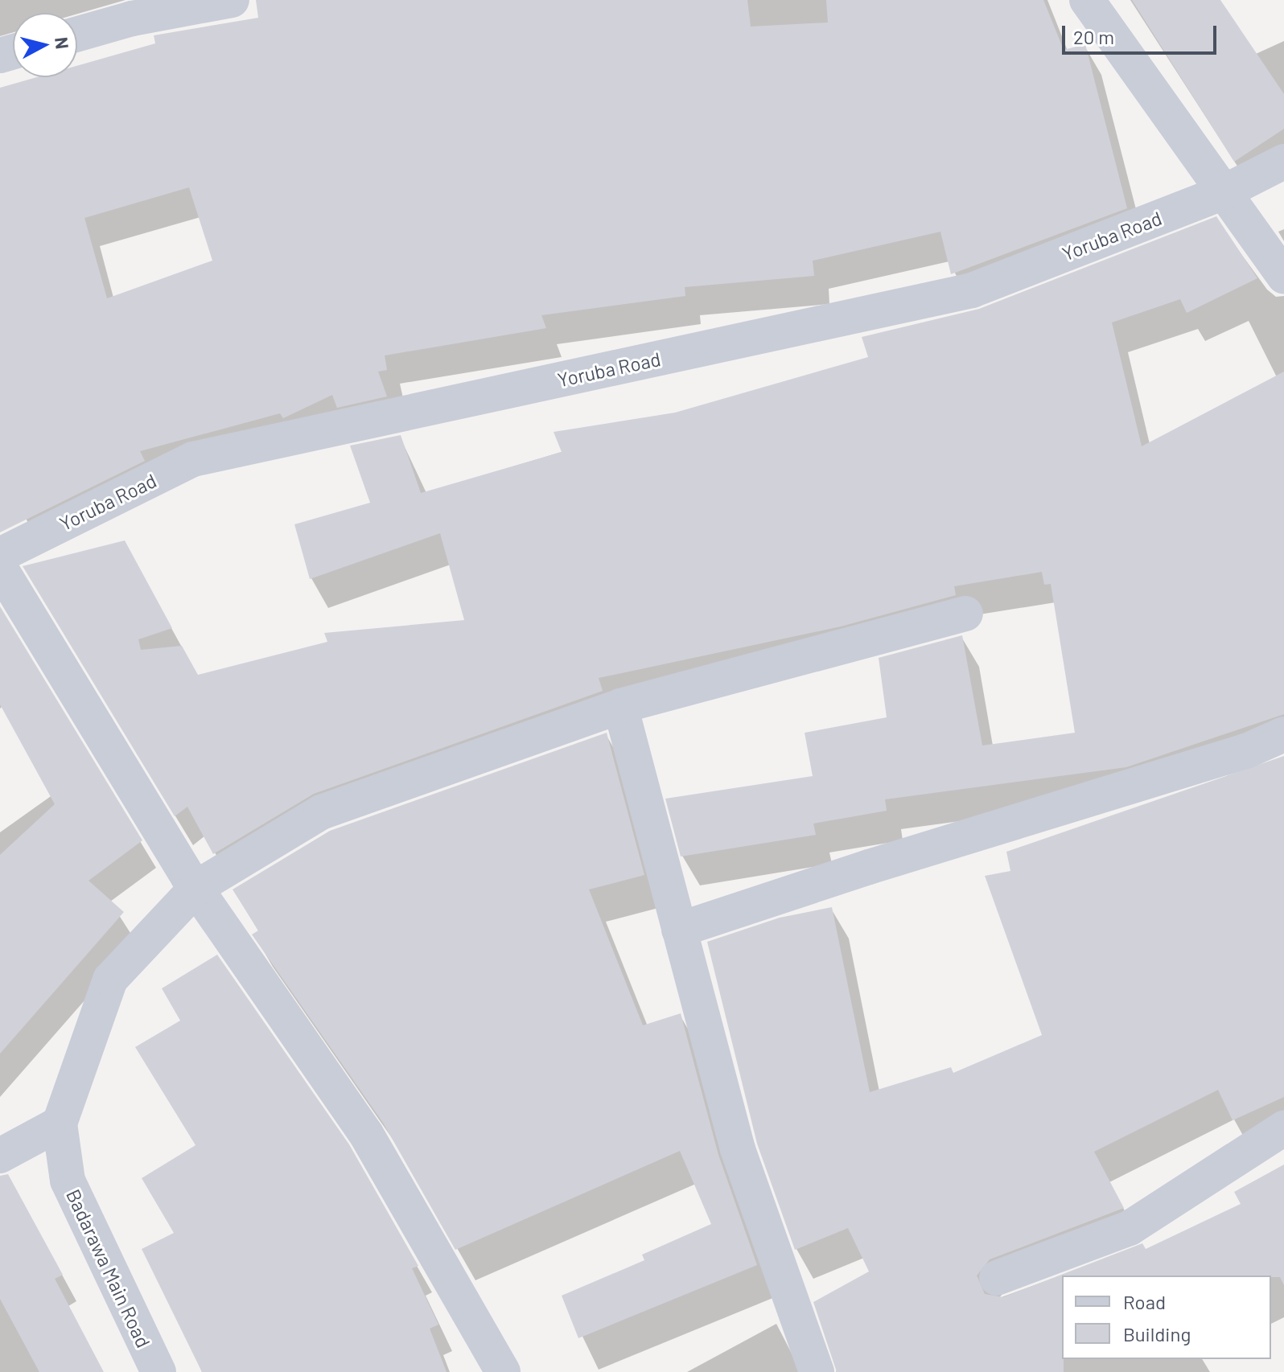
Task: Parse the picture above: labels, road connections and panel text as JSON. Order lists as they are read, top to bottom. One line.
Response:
{"streets":{"street":["Yoruba Road","Badarawa Main Road"]},"legend":["Road","Building"],"scale_bar":"20 m","north":"right"}
